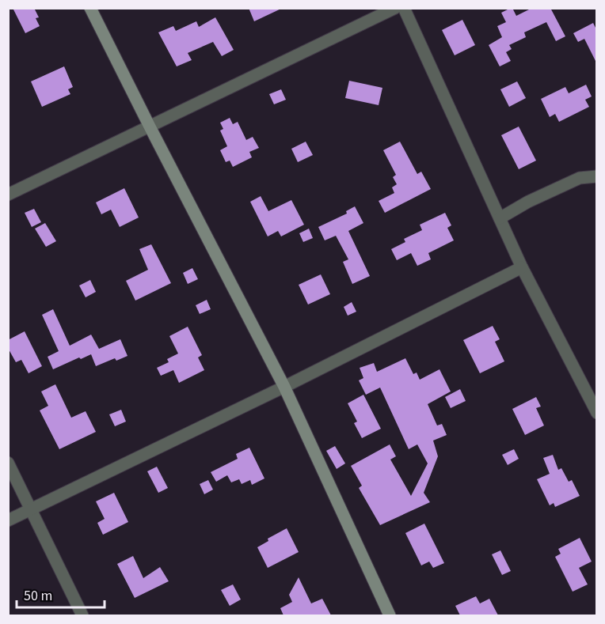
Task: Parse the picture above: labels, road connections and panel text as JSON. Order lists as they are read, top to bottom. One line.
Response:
{"scale_bar":"50 m"}
